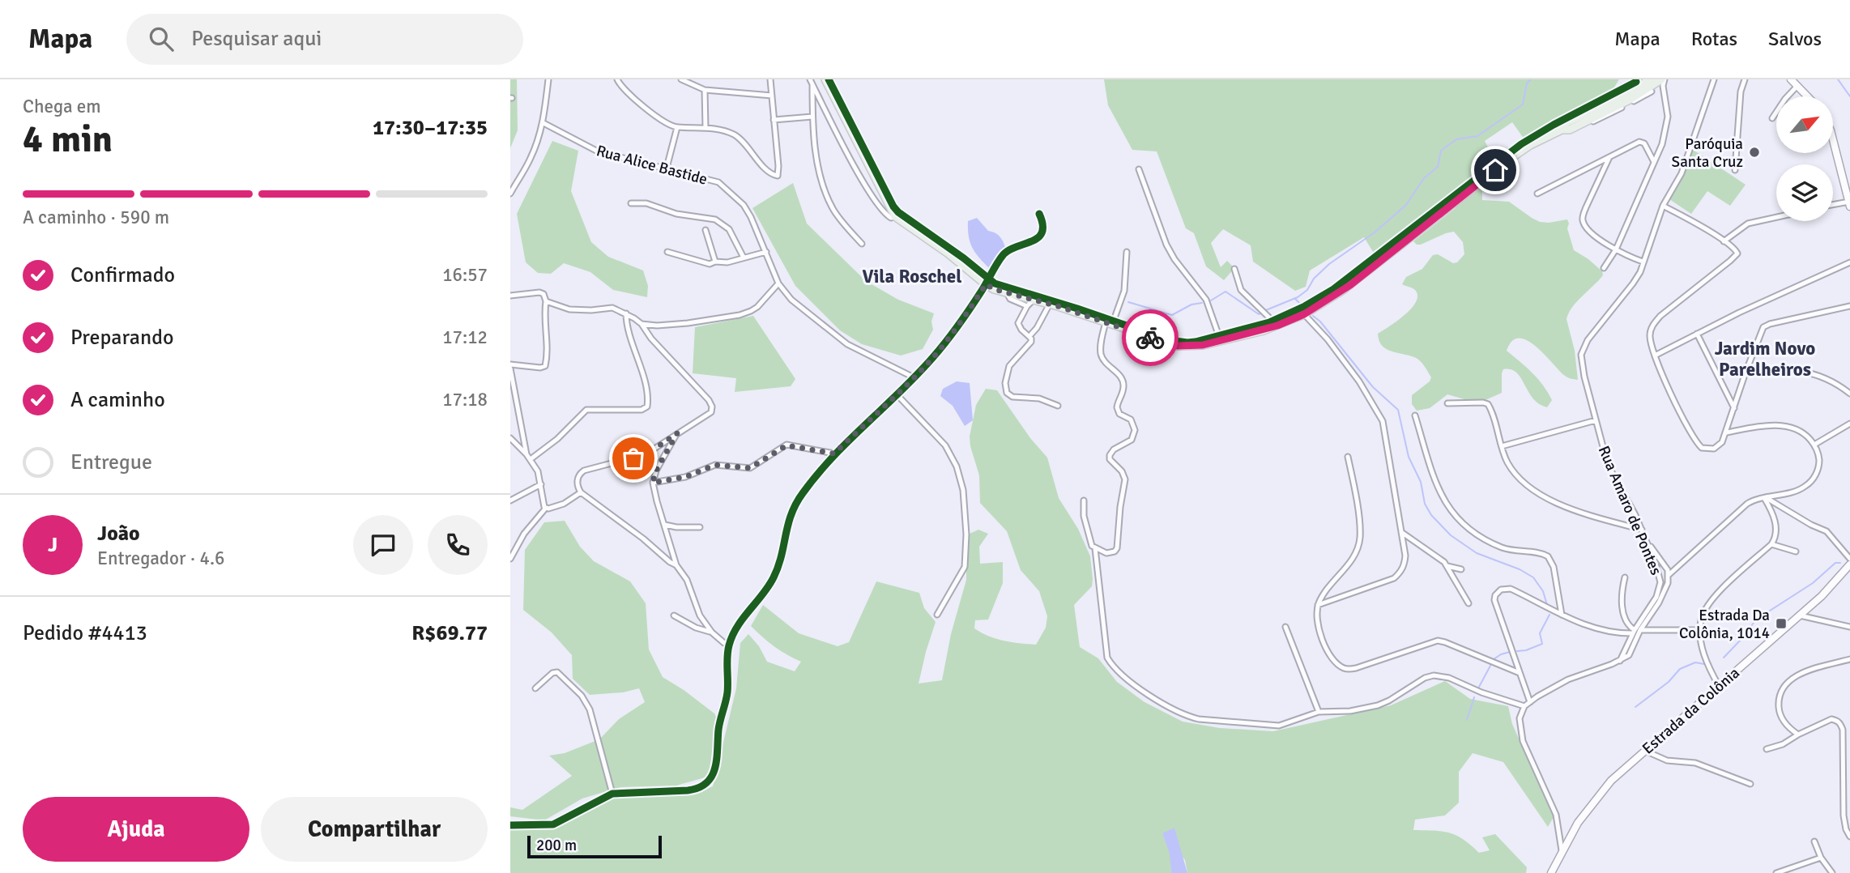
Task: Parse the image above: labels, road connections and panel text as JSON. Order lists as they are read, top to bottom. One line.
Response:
{"streets":{"main road":["Estrada da Colônia"],"street":["Rua Alice Bastide","Rua Amaro de Pontes"]},"districts":["Vila Roschel","Jardim Novo Parelheiros"],"places":{"other":["Paróquia Santa Cruz"],"transit":["Estrada Da Colônia, 1014"]},"scale_bar":"200 m","north":"top right","page":{"header":"Mapa","search":"Pesquisar aqui","nav":["Mapa","Rotas","Salvos"],"heading":["4 min","Chega em","17:30–17:35"],"panel":["João","Entregador · 4.6","Pedido #4413","R$69.77"],"bar":"A caminho · 590 m","list":[["Confirmado","16:57"],["Preparando","17:12"],["A caminho","17:18"],"Entregue"],"round":"J","buttons":["Ajuda","Compartilhar"],"scale":"200 m"}}
